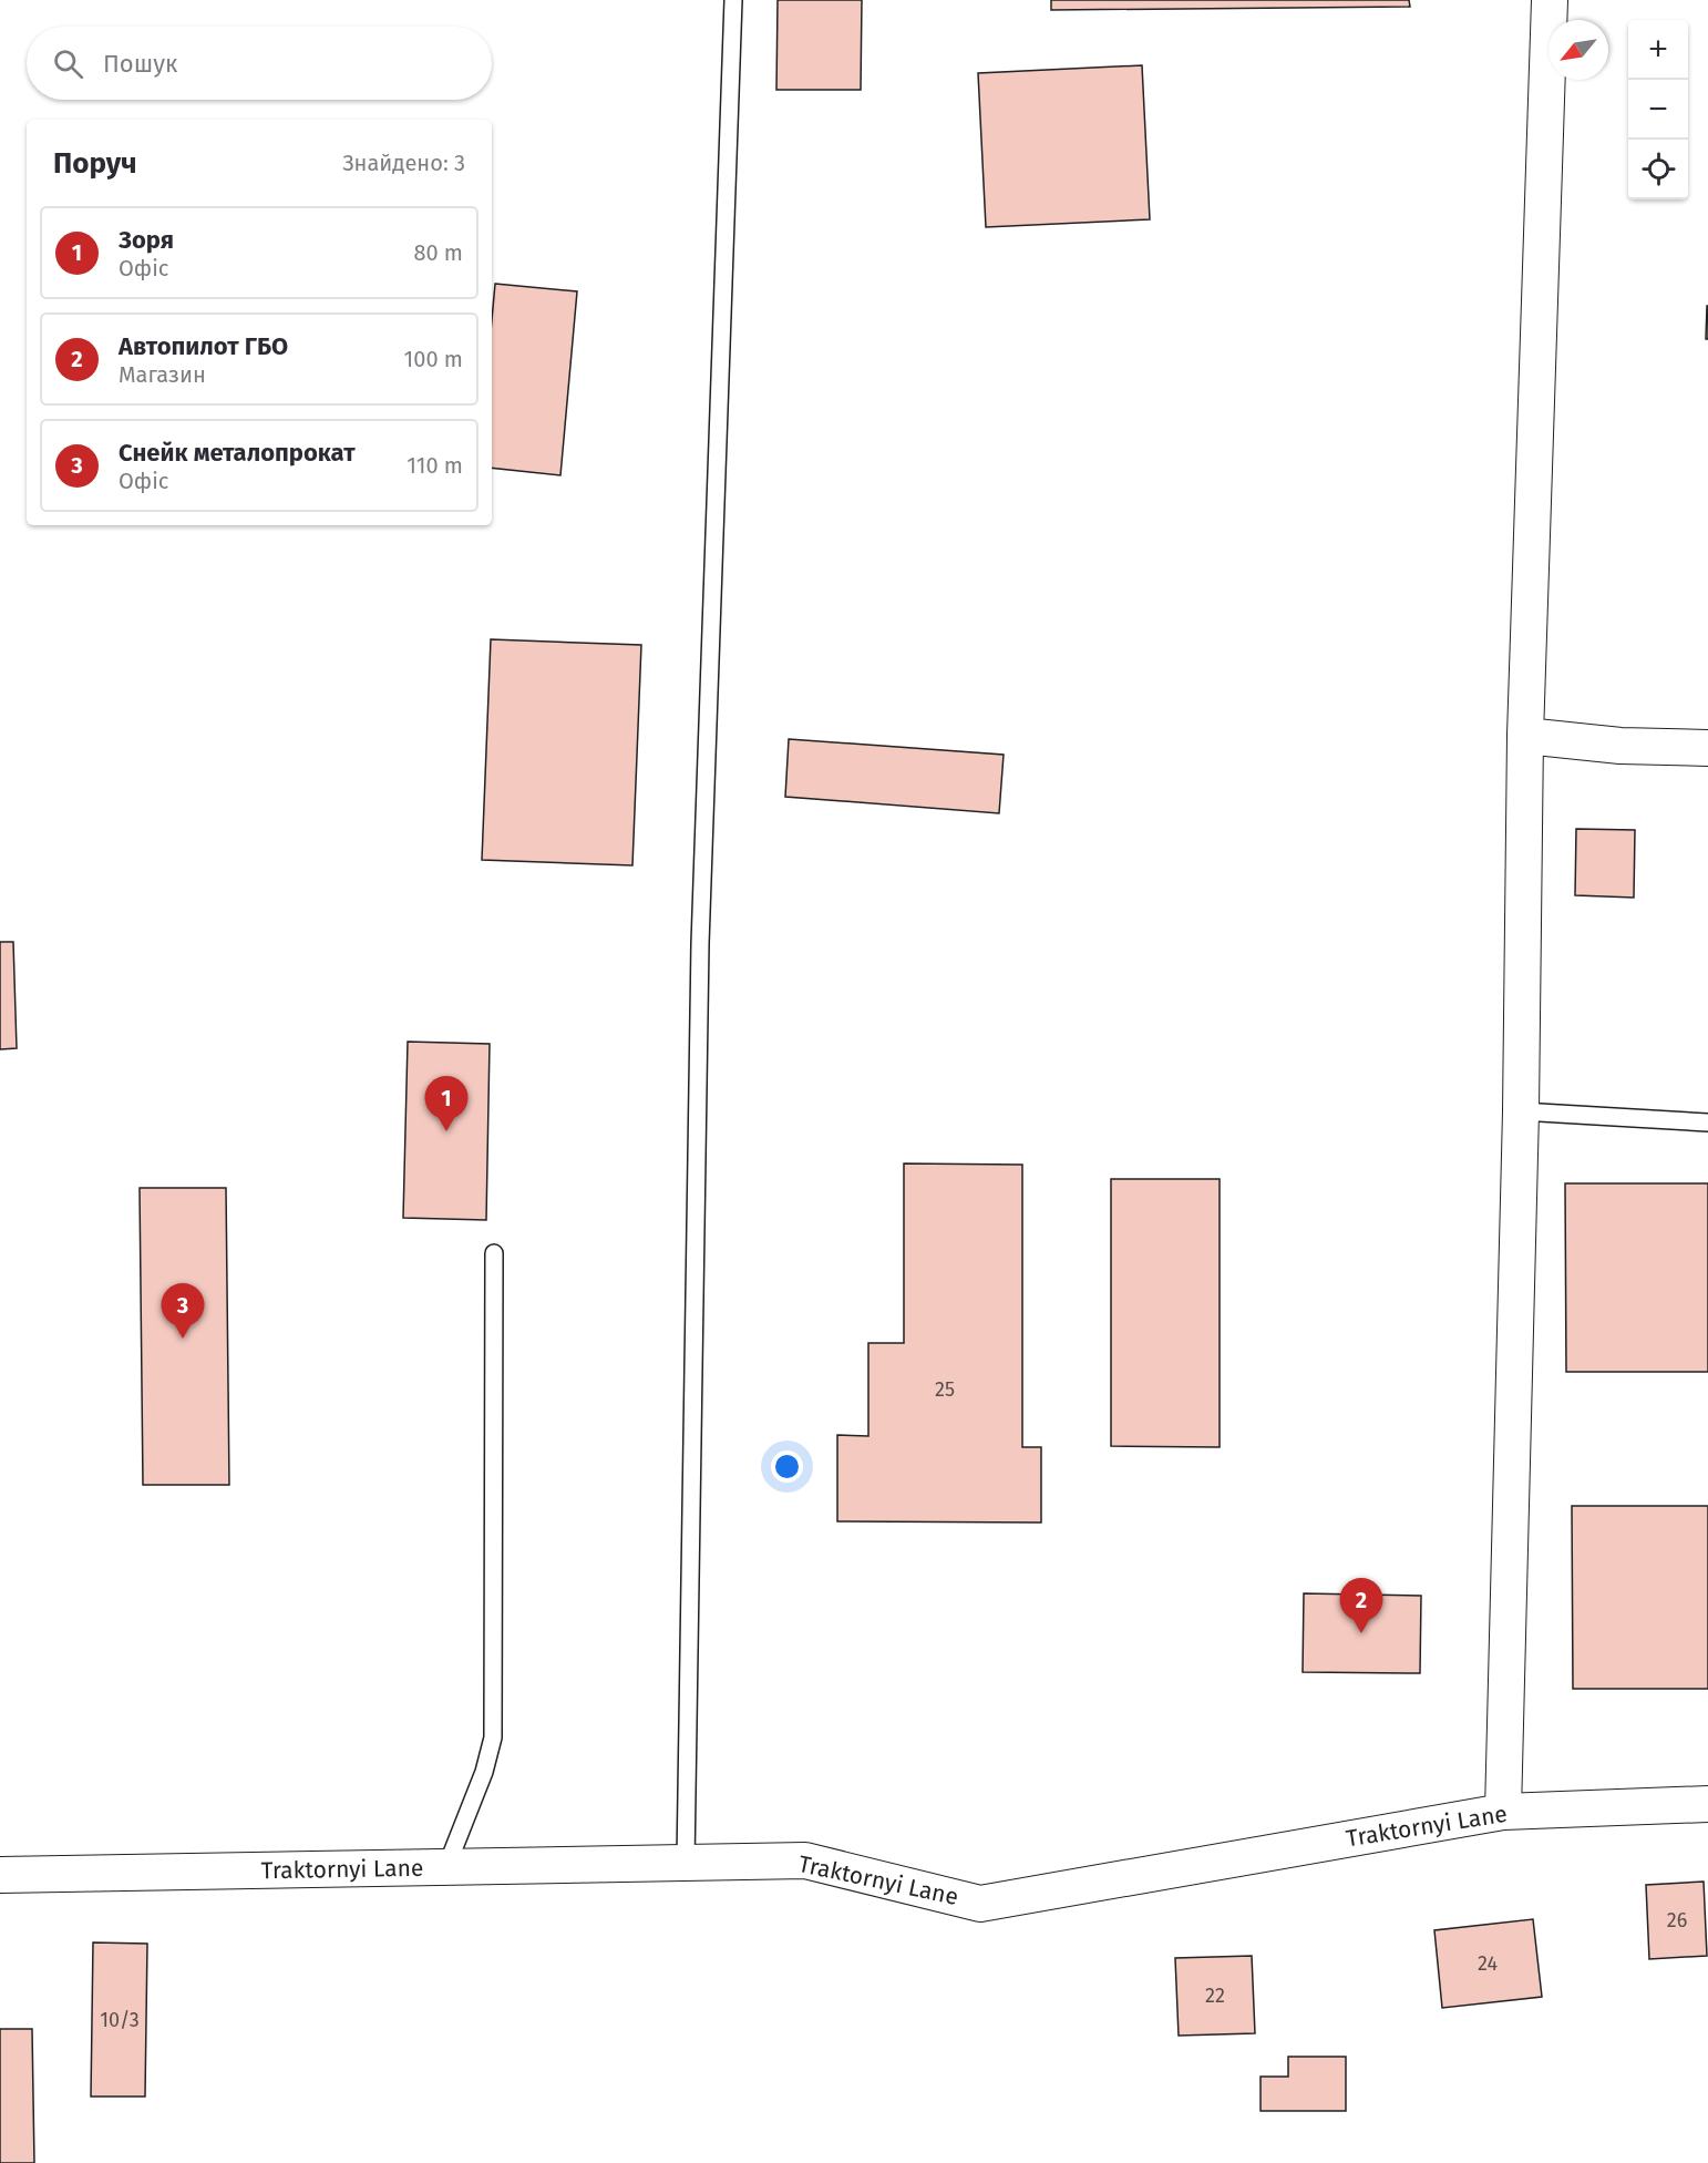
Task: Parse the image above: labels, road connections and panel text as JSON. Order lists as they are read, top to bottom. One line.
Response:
{"streets":{"street":["Traktornyi Lane"]},"house_numbers":["25","26","24","22","10/3"],"north":"bottom left","page":{"map_buttons":["+","−"],"search":"Пошук","heading":["Поруч","Знайдено: 3"],"list":[{"mark":"1","name":"Зоря","note":"Офіс","value":"80 m"},{"mark":"2","name":"Автопилот ГБО","note":"Магазин","value":"100 m"},{"mark":"3","name":"Снейк металопрокат","note":"Офіс","value":"110 m"}],"pins":["1","3","2"]}}
